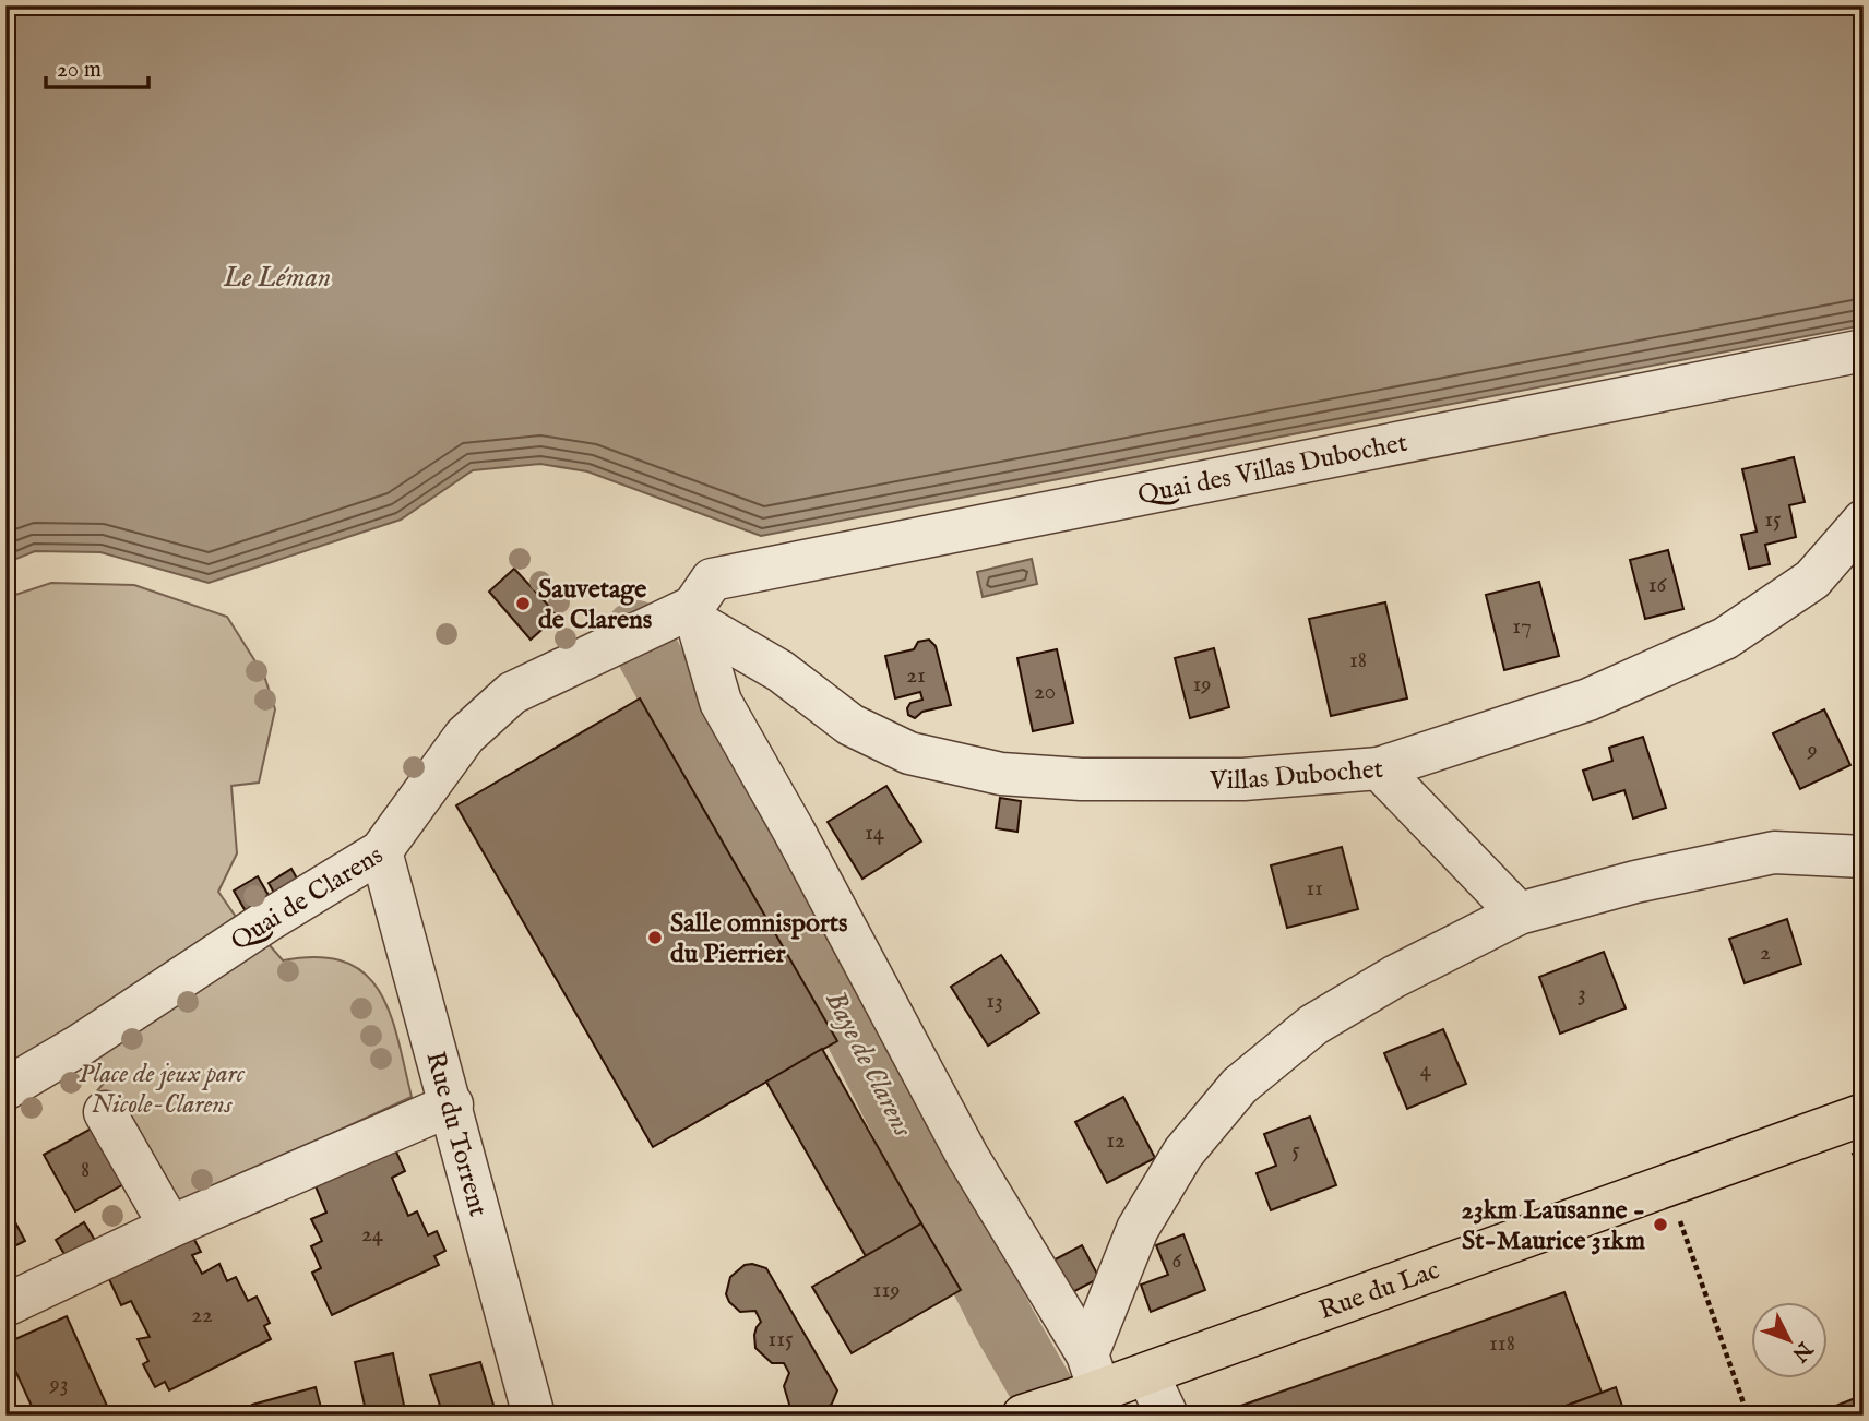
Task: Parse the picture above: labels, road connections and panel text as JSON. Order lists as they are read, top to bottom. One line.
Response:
{"streets":{"main road":["Rue du Lac"],"street":["Quai des Villas Dubochet","Villas Dubochet","Quai de Clarens","Rue du Torrent"]},"crossings":[["Quai des Villas Dubochet","Villas Dubochet"],["Quai des Villas Dubochet","Quai de Clarens"],["Villas Dubochet","Quai de Clarens"],["Quai de Clarens","Rue du Torrent"]],"water":["Le Léman","Baye de Clarens"],"parks":["Place de jeux parc Nicole-Clarens"],"places":["Sauvetage de Clarens","Salle omnisports du Pierrier","23km Lausanne - St-Maurice 31km"],"house_numbers":["15","16","17","18","21","19","20","9","14","11","2","3","13","4","12","5","8","24","6","119","22","115","118","93"],"scale_bar":"20 m","north":"bottom right"}
